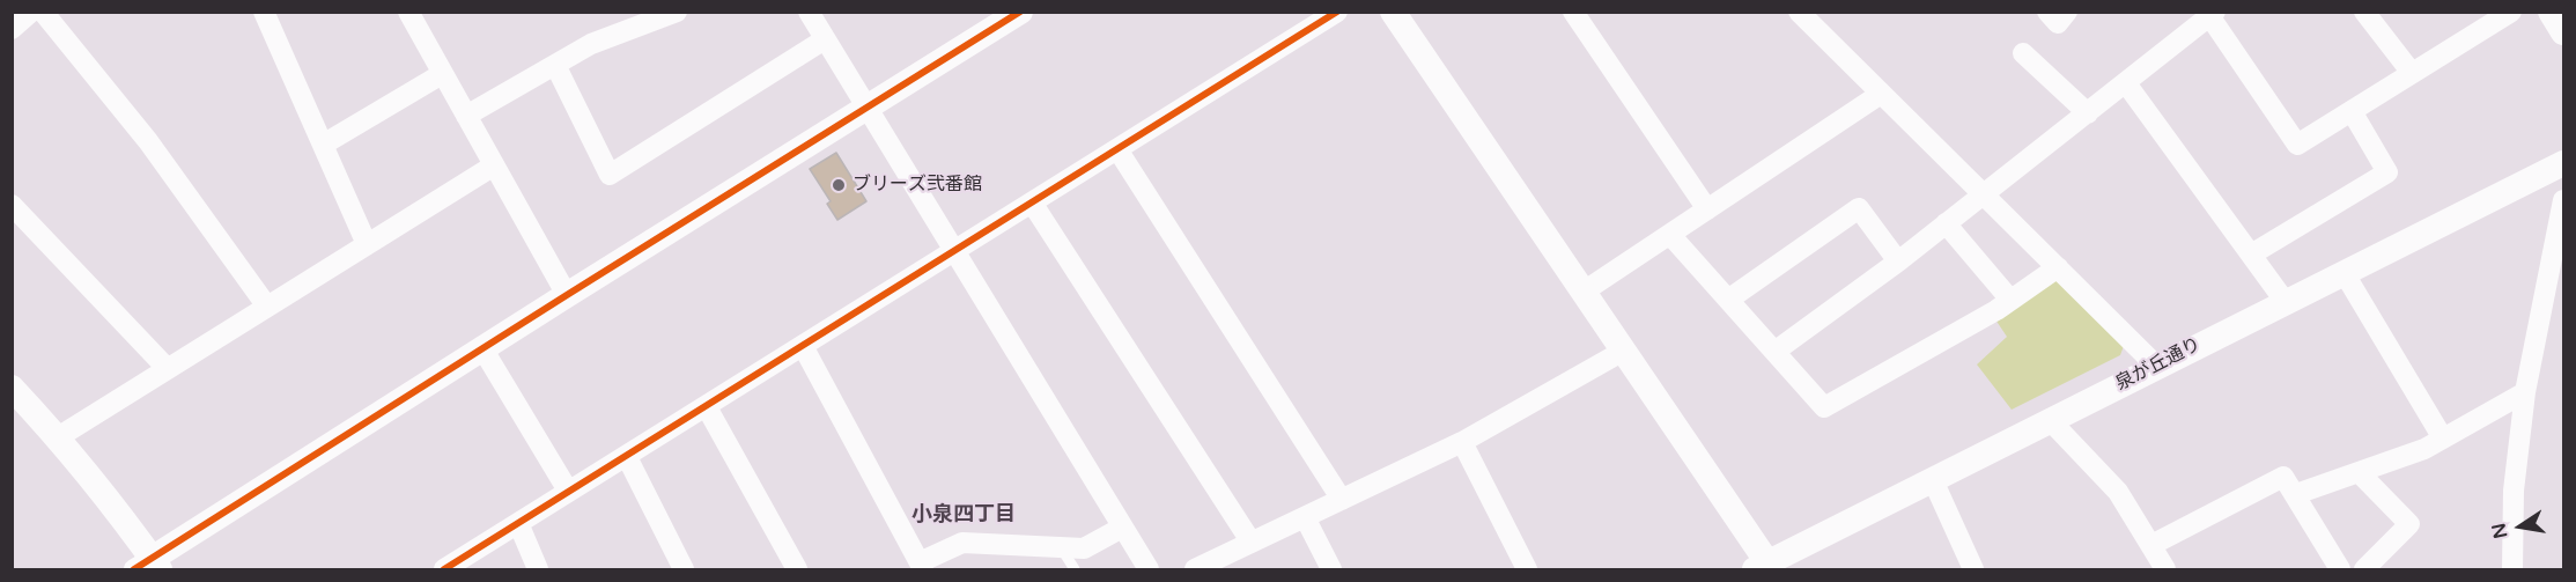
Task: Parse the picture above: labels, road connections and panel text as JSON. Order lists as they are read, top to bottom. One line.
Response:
{"streets":{"street":["泉が丘通り"]},"districts":["小泉四丁目"],"places":["ブリーズ弐番館"],"north":"left"}
